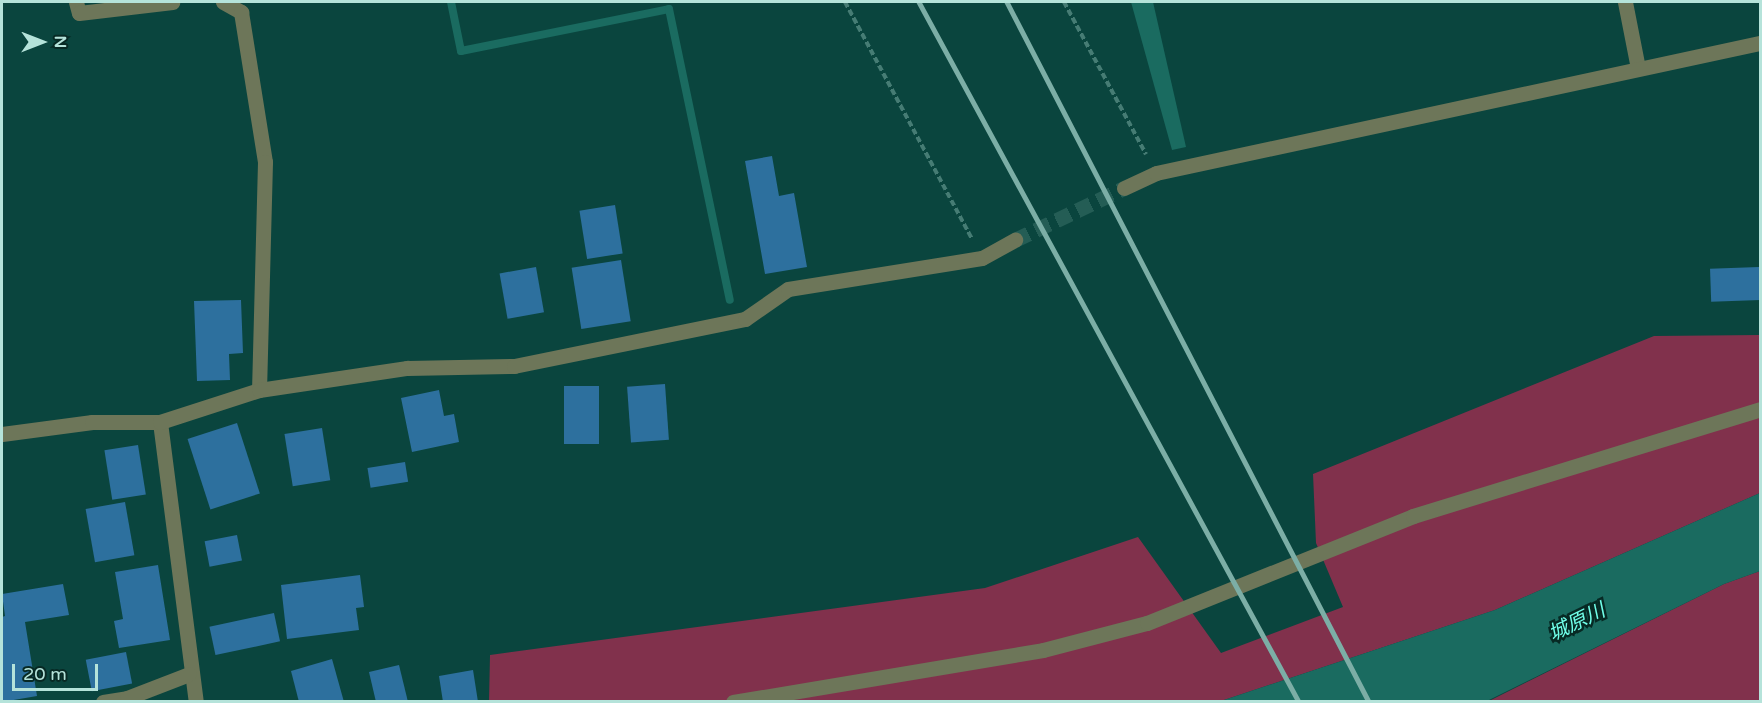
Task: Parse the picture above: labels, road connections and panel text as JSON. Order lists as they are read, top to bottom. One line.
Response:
{"water":["城原川"],"scale_bar":"20 m","north":"right"}
